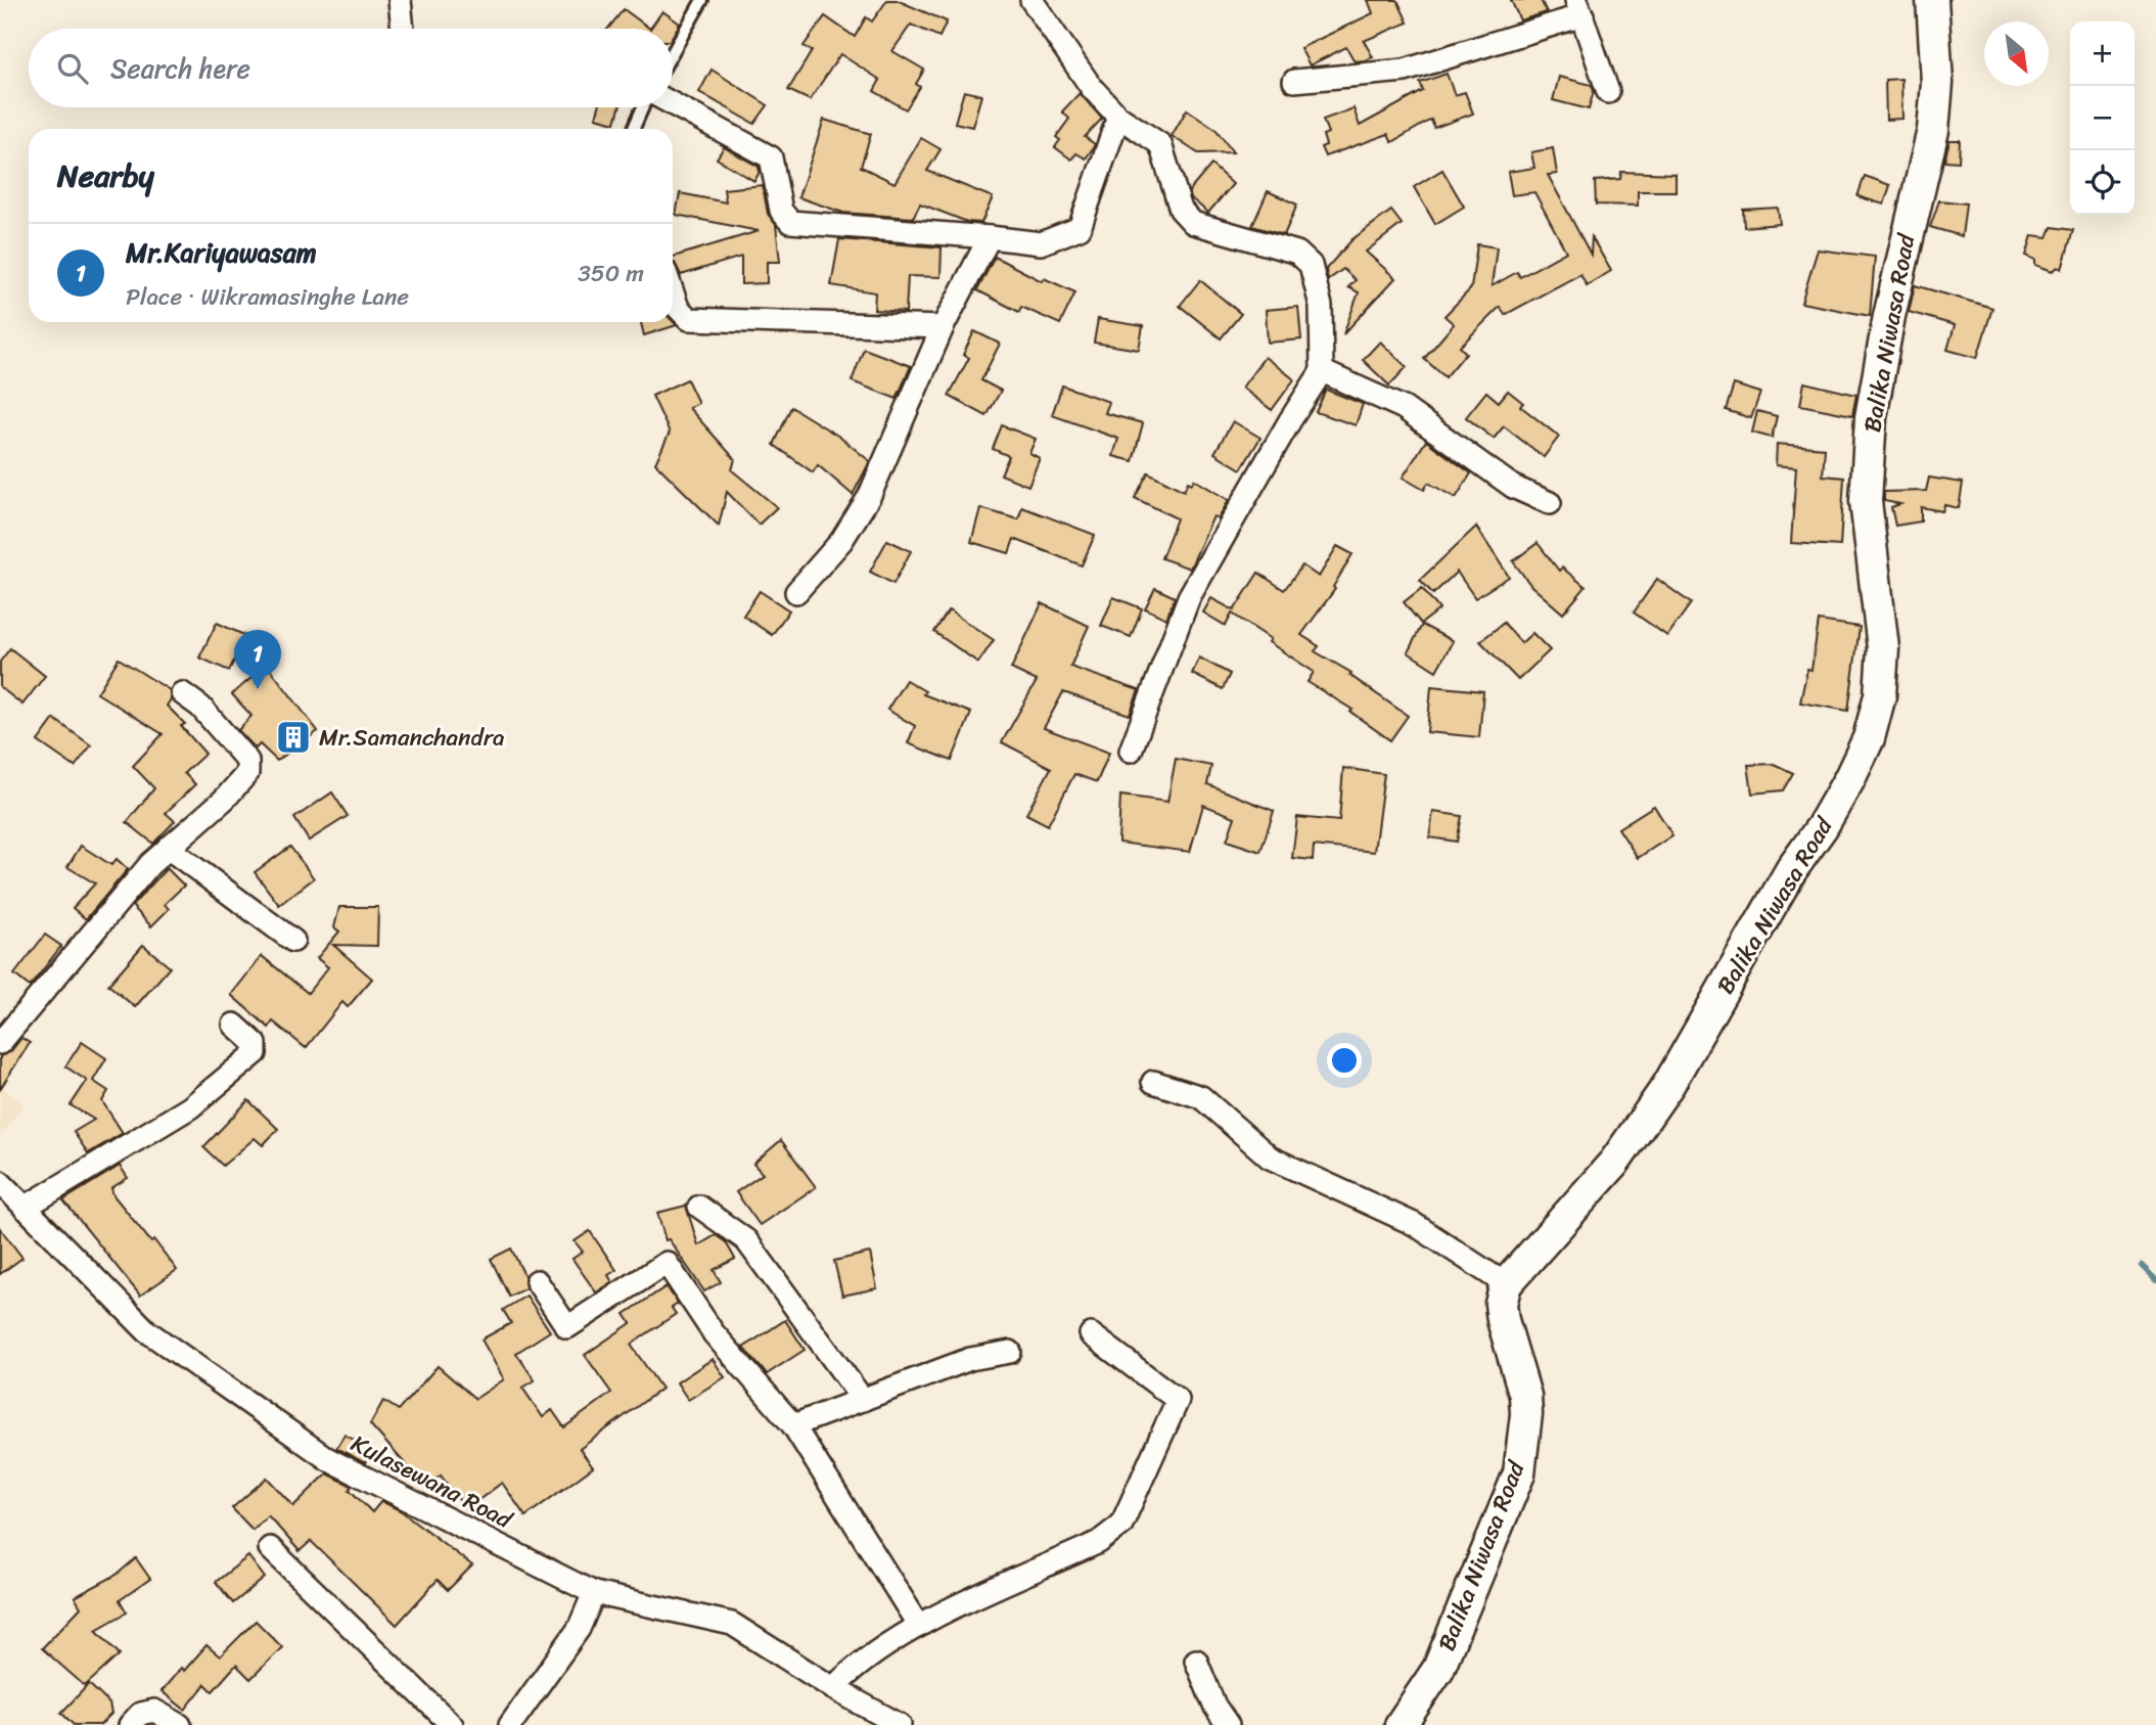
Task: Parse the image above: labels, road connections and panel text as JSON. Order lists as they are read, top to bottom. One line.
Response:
{"streets":{"street":["Balika Niwasa Road","Kulasewana Road"]},"places":{"building":["Mr.Samanchandra"]},"north":"bottom right","page":{"map_buttons":["+","−"],"search":"Search here","heading":"Nearby","list":[{"mark":"1","name":"Mr.Kariyawasam","note":"Place · Wikramasinghe Lane","value":"350 m"}],"pins":"1"}}
